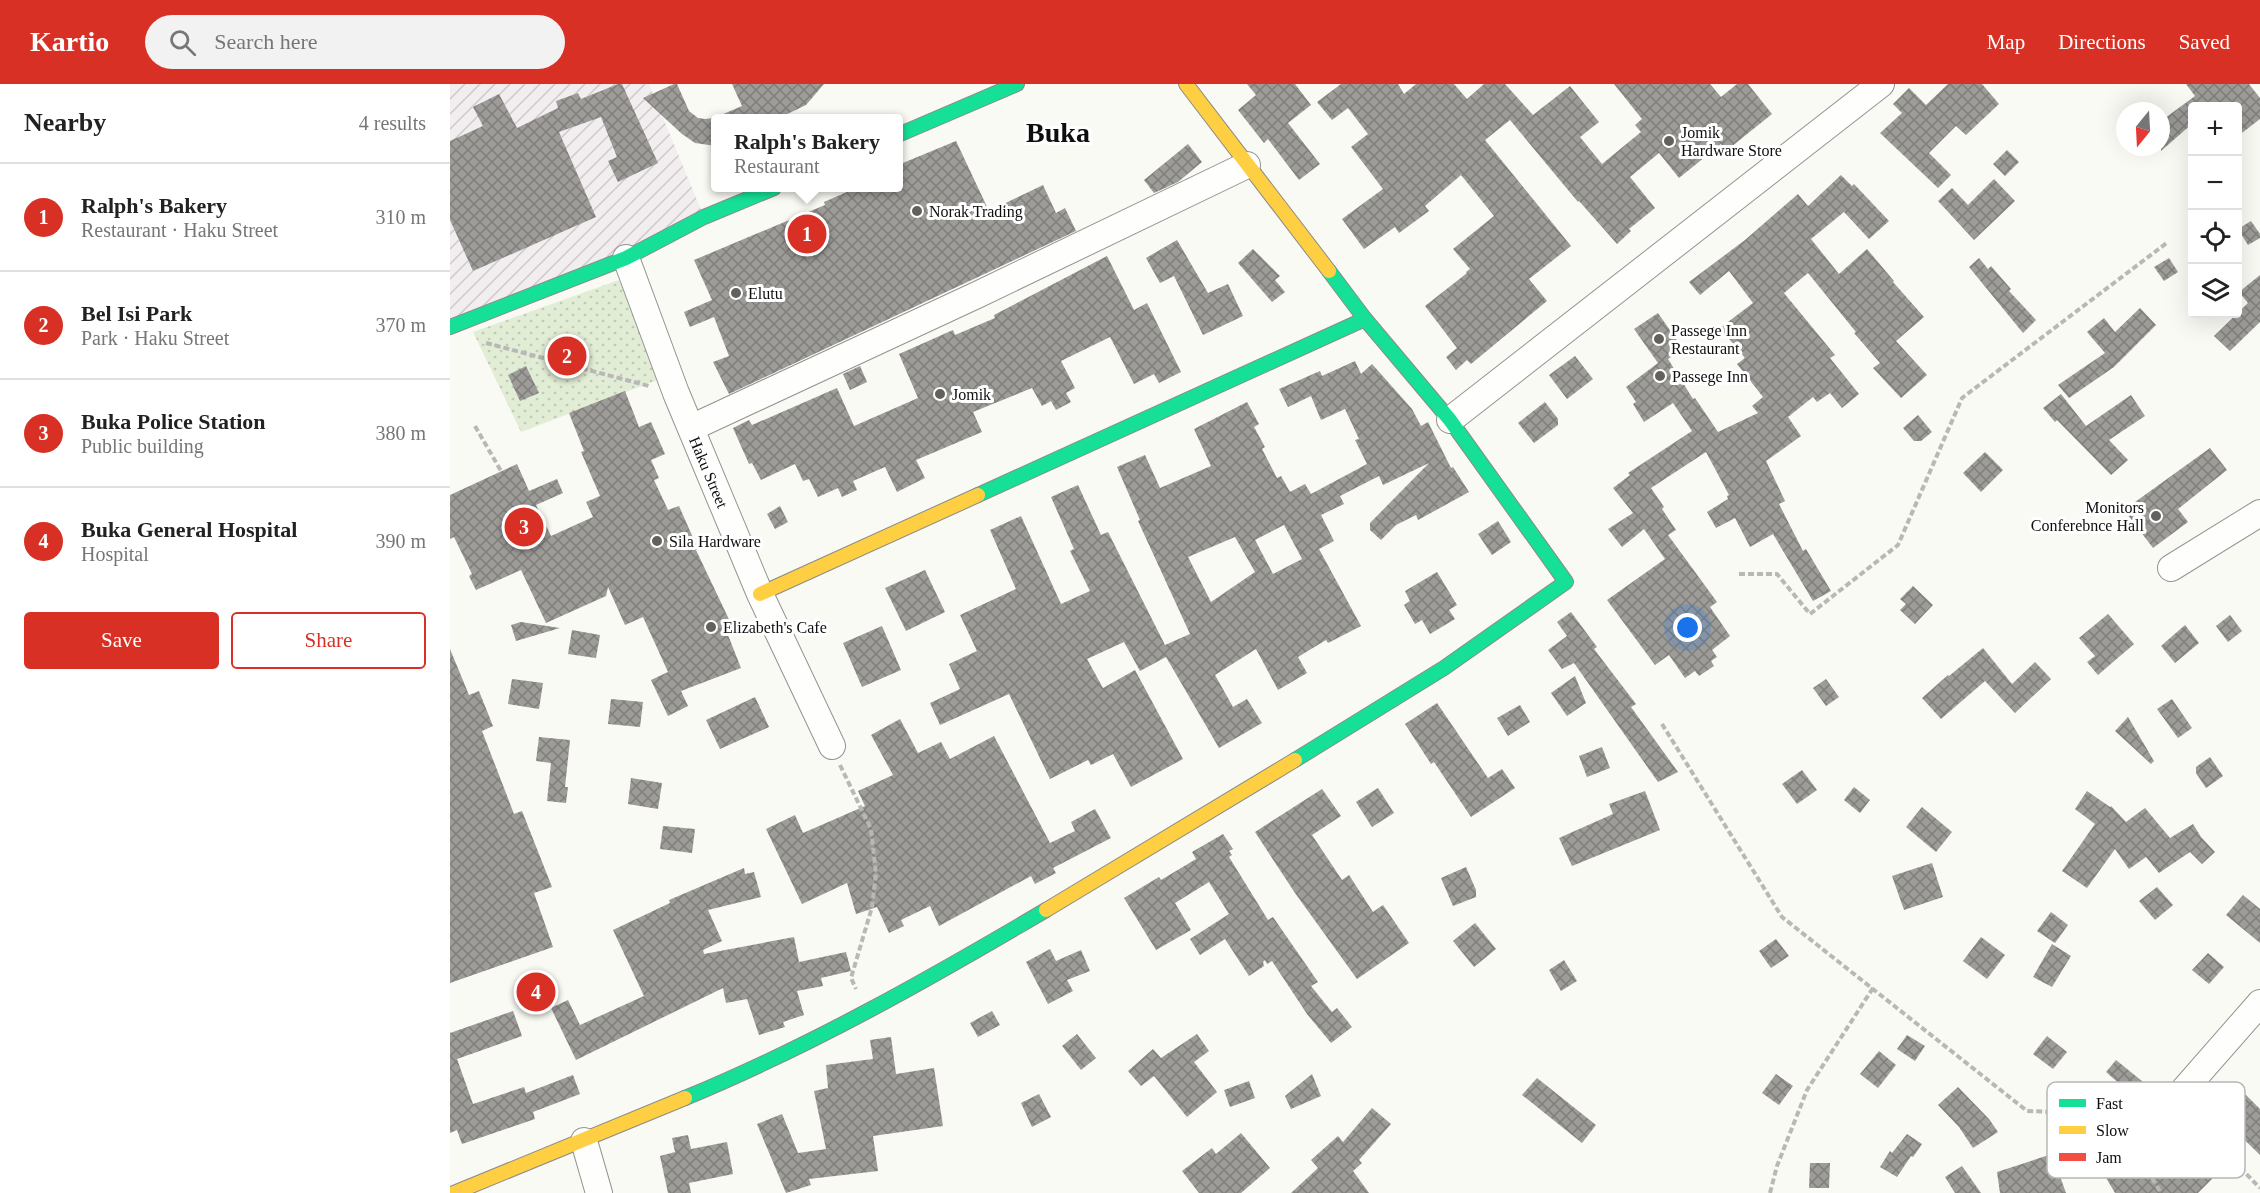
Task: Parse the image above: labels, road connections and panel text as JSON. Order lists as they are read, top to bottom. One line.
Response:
{"streets":{"street":["Haku Street"]},"districts":["Buka"],"places":["Jomik Hardware Store","Norak Trading","Elutu","Passege Inn Restaurant","Passege Inn","Jomik","Monitors Conferebnce Hall","Sila Hardware","Elizabeth's Cafe"],"legend":["Fast","Slow","Jam"],"north":"bottom","page":{"header":"Kartio","search":"Search here","nav":["Map","Directions","Saved"],"heading":["Nearby","4 results"],"map_buttons":["+","−"],"popup":["Ralph's Bakery","Restaurant"],"list":[{"mark":"1","name":"Ralph's Bakery","note":"Restaurant · Haku Street","value":"310 m"},{"mark":"2","name":"Bel Isi Park","note":"Park · Haku Street","value":"370 m"},{"mark":"3","name":"Buka Police Station","note":"Public building","value":"380 m"},{"mark":"4","name":"Buka General Hospital","note":"Hospital","value":"390 m"}],"pins":["1","2","3","4"],"buttons":["Save","Share"]}}
